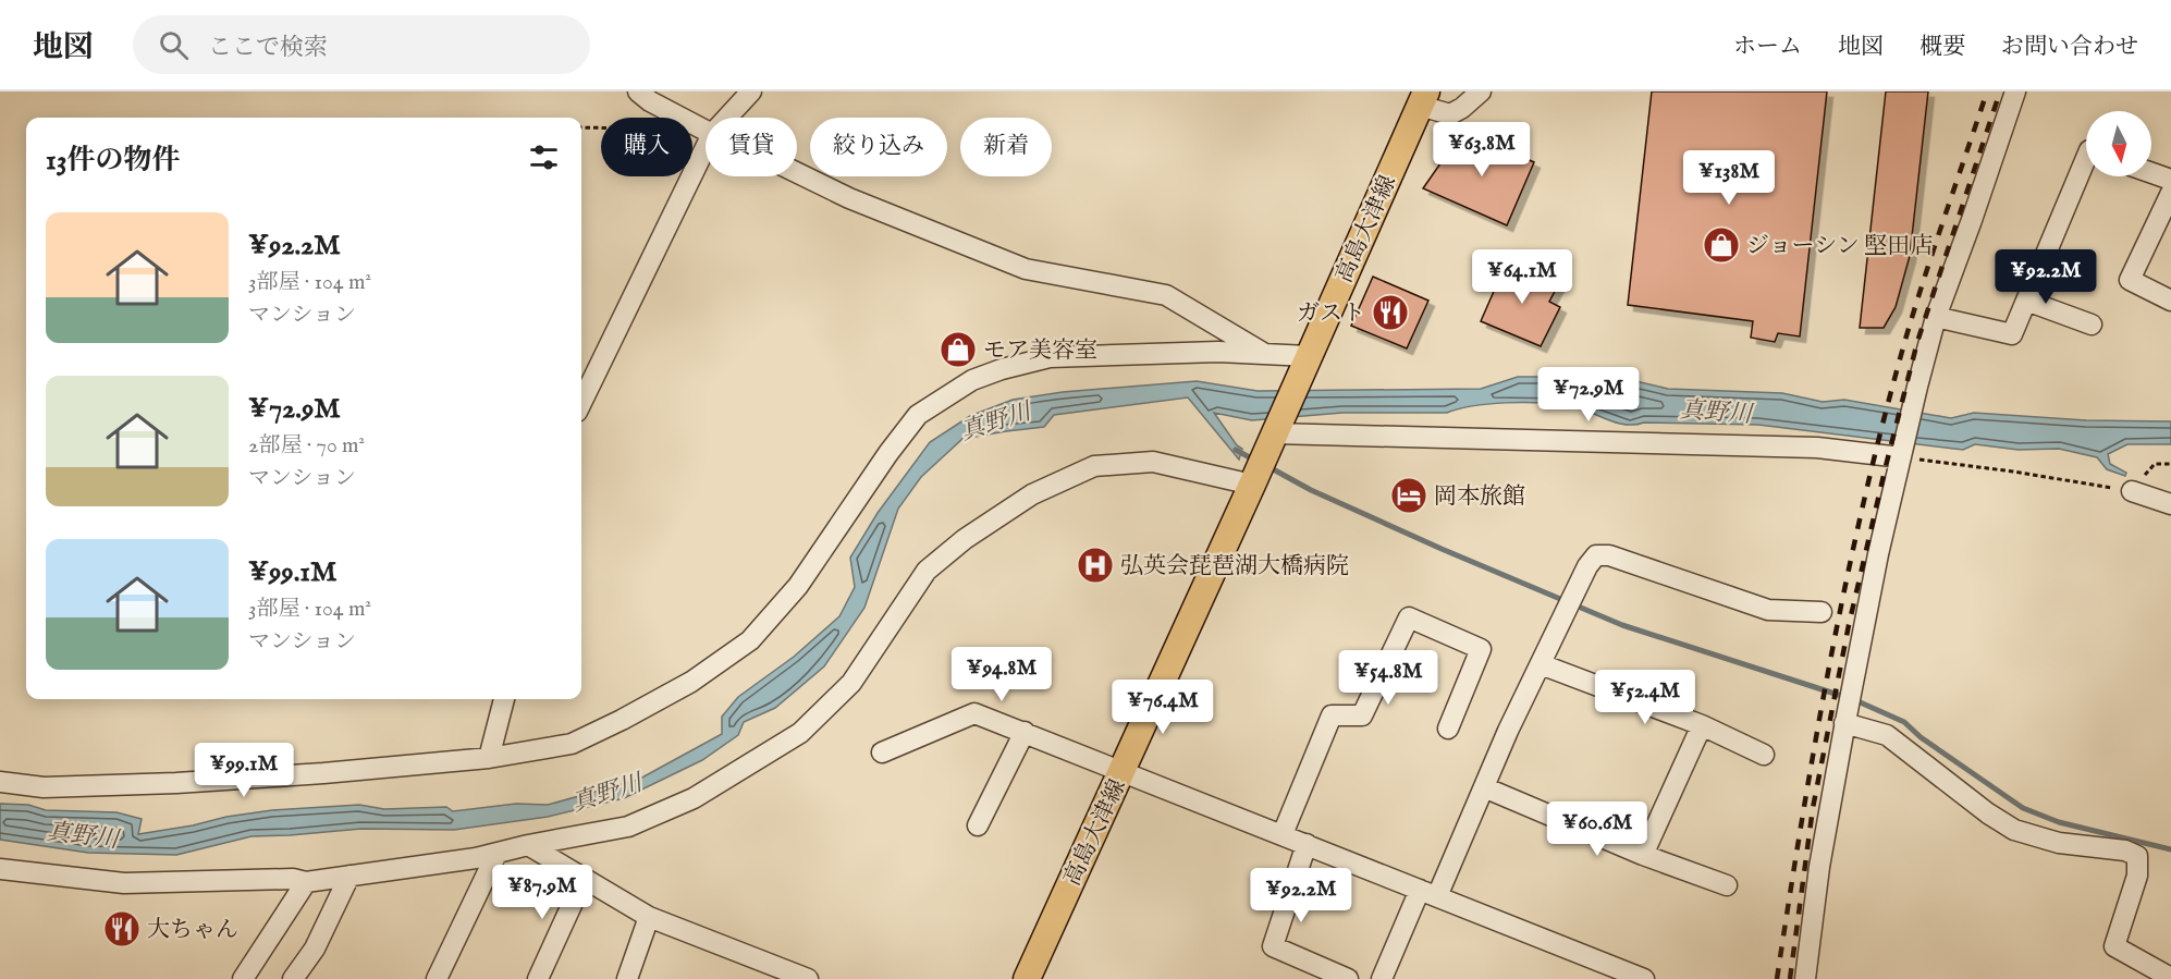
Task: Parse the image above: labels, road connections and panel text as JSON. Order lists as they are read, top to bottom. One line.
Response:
{"streets":{"main road":["高島大津線"]},"water":["真野川"],"places":{"shop":["ジョーシン 堅田店","モア美容室"],"restaurant":["ガスト","大ちゃん"],"hotel":["岡本旅館"],"hospital":["弘英会琵琶湖大橋病院"]},"north":"bottom","page":{"header":"地図","search":"ここで検索","nav":["ホーム","地図","概要","お問い合わせ"],"chip":["購入","賃貸","絞り込み","新着"],"heading":"13件の物件","price":["¥63.8M","¥138M","¥64.1M","¥92.2M","¥72.9M","¥94.8M","¥54.8M","¥52.4M","¥76.4M","¥99.1M","¥60.6M","¥87.9M","¥92.2M"],"list":[{"name":"¥92.2M","note":"3部屋 · 104 m² · マンション"},{"name":"¥72.9M","note":"2部屋 · 70 m² · マンション"},{"name":"¥99.1M","note":"3部屋 · 104 m² · マンション"}]}}
